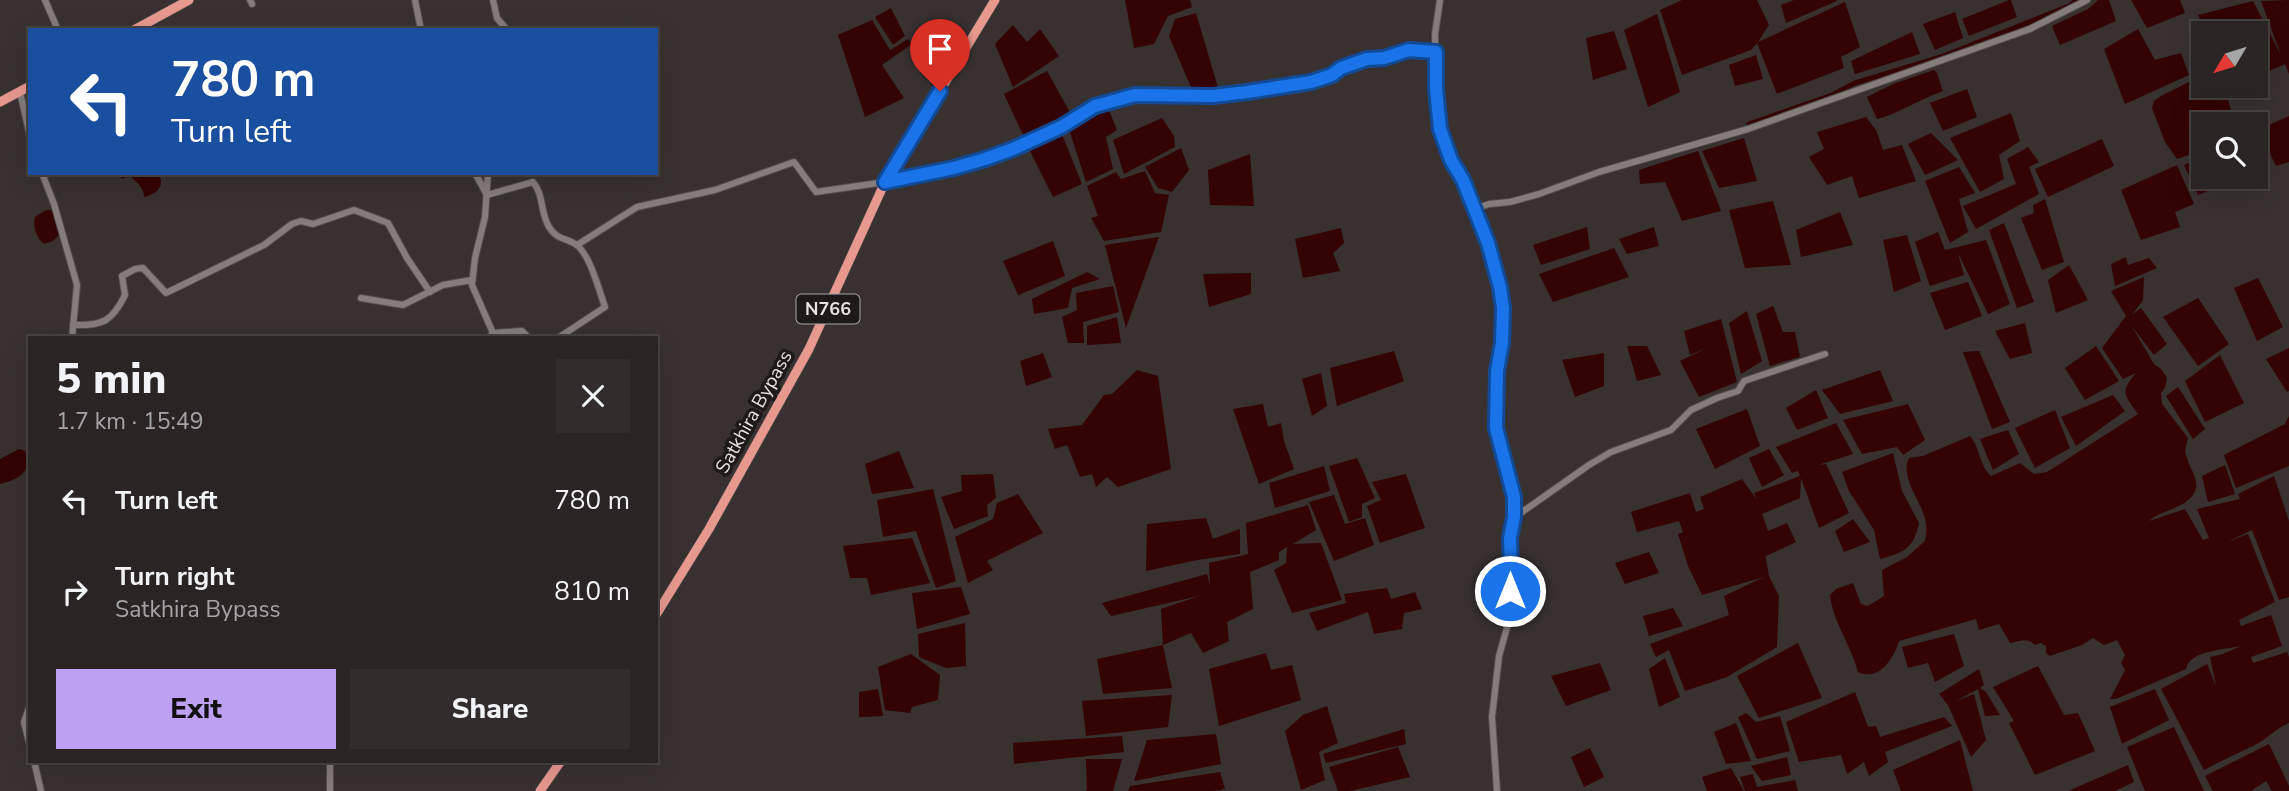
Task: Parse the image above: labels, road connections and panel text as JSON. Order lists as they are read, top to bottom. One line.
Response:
{"streets":{"highway":["N766","Satkhira Bypass"]},"north":"bottom left","page":{"turn":["780 m","Turn left"],"heading":["5 min","1.7 km · 15:49"],"list":[{"name":"Turn left","value":"780 m"},{"name":"Turn right","note":"Satkhira Bypass","value":"810 m"}],"buttons":["Exit","Share"]}}
